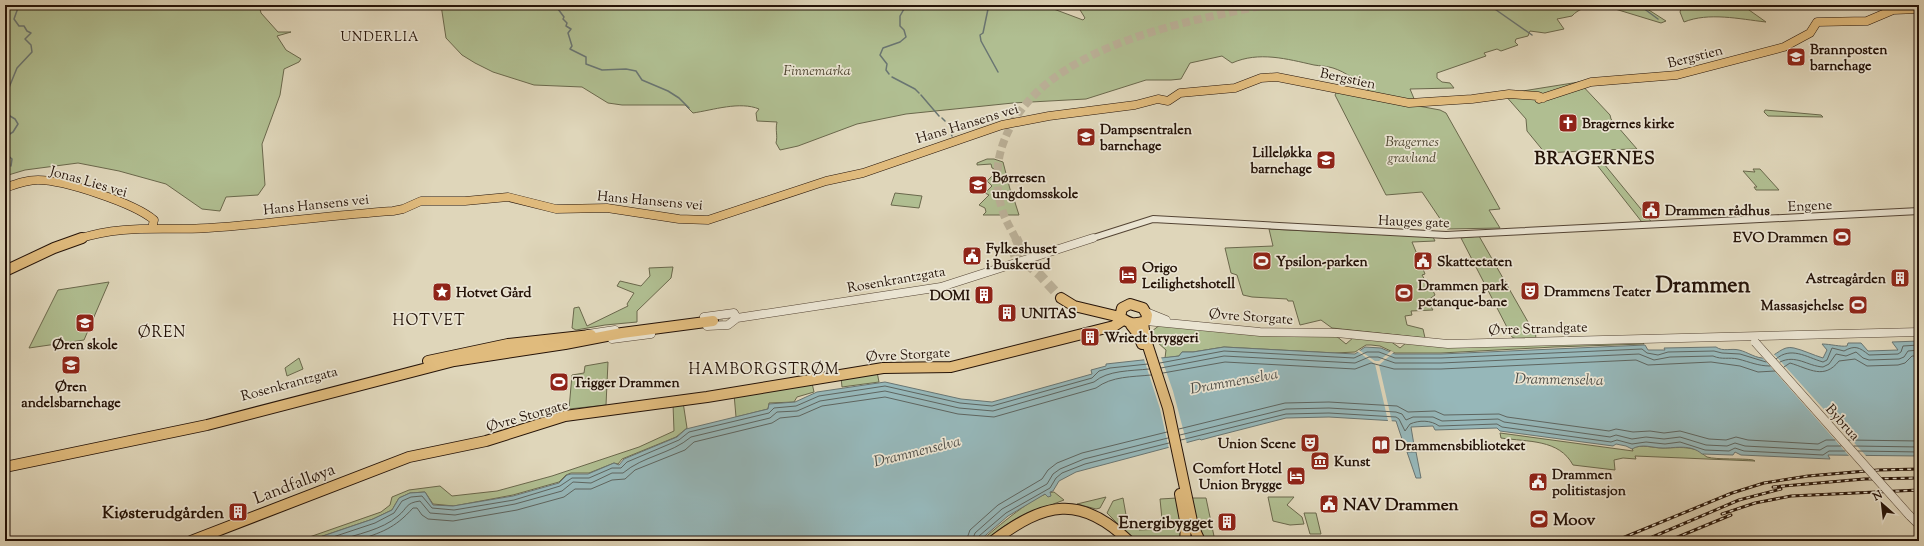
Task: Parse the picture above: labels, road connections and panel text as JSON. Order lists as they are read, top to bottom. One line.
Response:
{"streets":{"main road":["Bergstien","Hans Hansens vei","Jonas Lies vei","Rosenkrantzgata","Øvre Storgate","Landfalløya"],"street":["Engene","Hauges gate","Øvre Strandgate","Bybrua"]},"crossings":[["Bergstien","Hans Hansens vei"],["Hans Hansens vei","Jonas Lies vei"],["Engene","Hauges gate"],["Hauges gate","Rosenkrantzgata"],["Øvre Storgate","Øvre Strandgate"],["Øvre Storgate","Landfalløya"],["Øvre Strandgate","Bybrua"]],"districts":["UNDERLIA","BRAGERNES","Drammen","HOTVET","ØREN","HAMBORGSTRØM"],"water":["Drammenselva"],"parks":["Finnemarka","Bragernes gravlund"],"places":{"school or university":["Brannposten barnehage","Dampsentralen barnehage","Lilleløkka barnehage","Børresen ungdomsskole","Øren skole","Øren andelsbarnehage"],"church":["Bragernes kirke"],"public building":["Drammen rådhus","Fylkeshuset i Buskerud","Skatteetaten","Drammen politistasjon","NAV Drammen"],"sports":["EVO Drammen","Ypsilon-parken","Drammen park petanque-bane","Massasjehelse","Trigger Drammen","Moov"],"hotel":["Origo Leilighetshotell","Comfort Hotel Union Brygge"],"building":["Astreagården","DOMI","UNITAS","Wriedt bryggeri","Kiøsterudgården","Energibygget"],"theatre":["Drammens Teater","Union Scene"],"place":["Hotvet Gård"],"library":["Drammensbiblioteket"],"museum":["Kunst"]},"north":"top left"}
